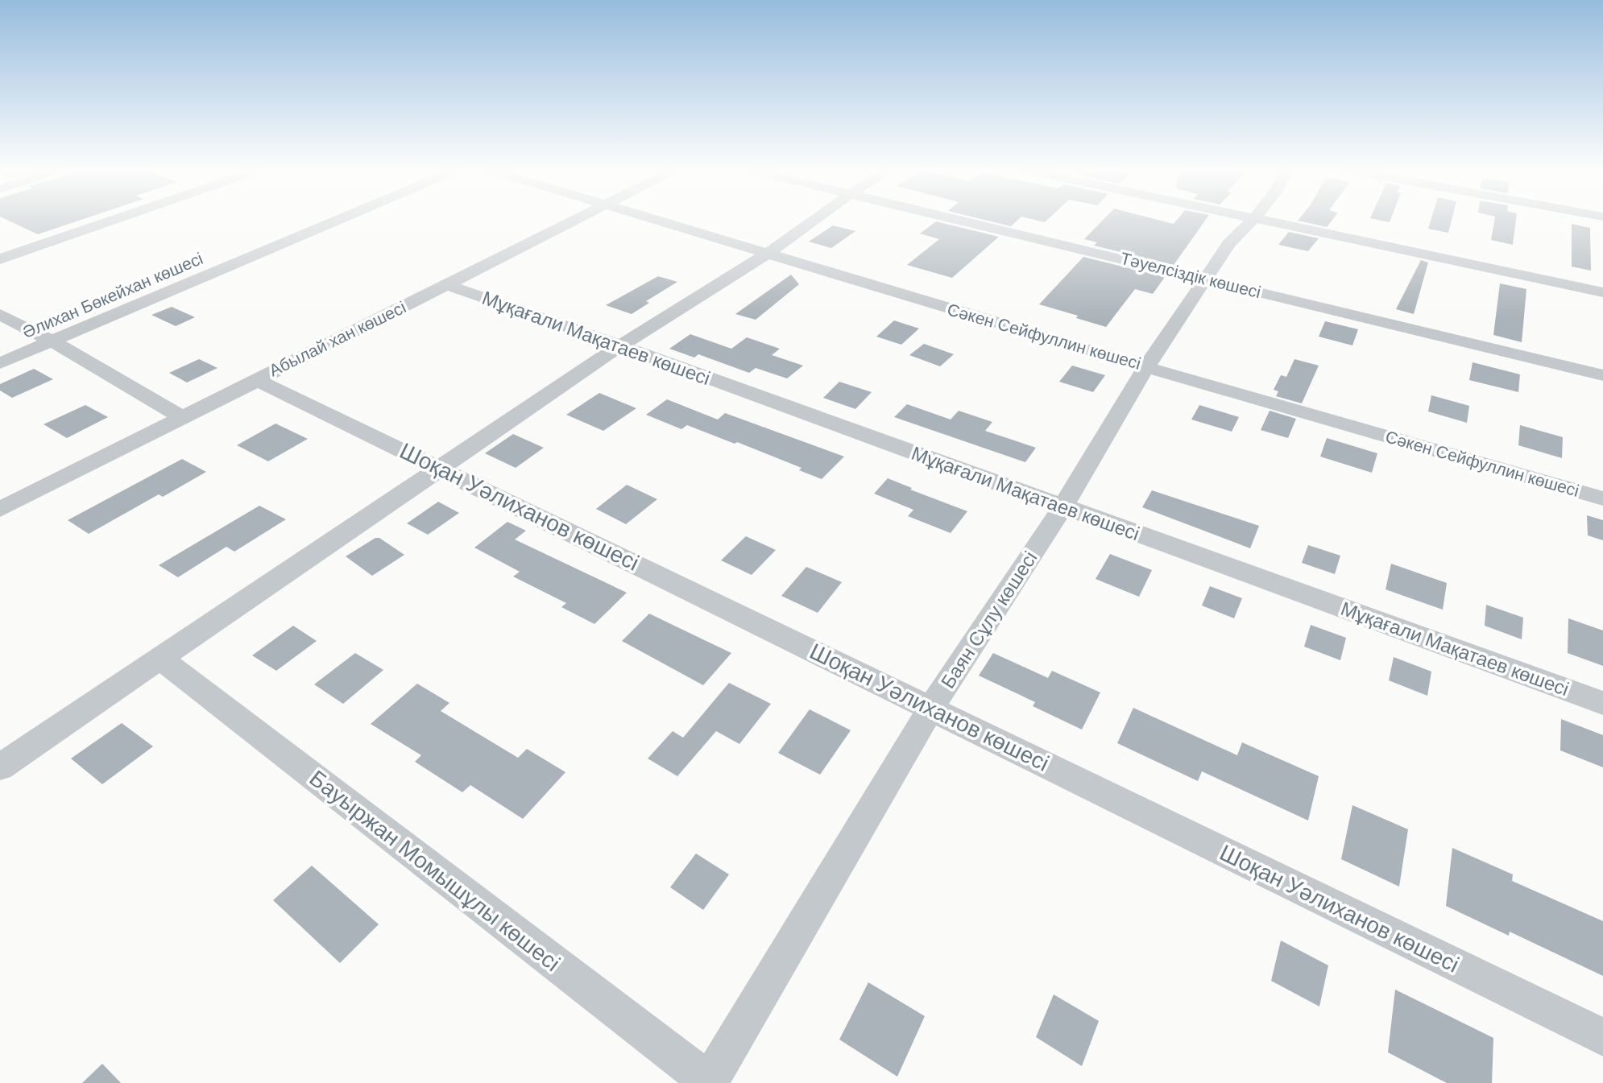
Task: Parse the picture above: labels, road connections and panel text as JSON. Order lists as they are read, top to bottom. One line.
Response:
{"streets":{"street":["Тәуелсіздік көшесі","Әлихан Бөкейхан көшесі","Сәкен Сейфуллин көшесі","Мұқағали Мақатаев көшесі","Абылай хан көшесі","Шоқан Уәлиханов көшесі","Баян Сұлу көшесі","Бауыржан Момышұлы көшесі"]},"crossings":[["Тәуелсіздік көшесі","Баян Сұлу көшесі"],["Сәкен Сейфуллин көшесі","Баян Сұлу көшесі"],["Мұқағали Мақатаев көшесі","Абылай хан көшесі"],["Мұқағали Мақатаев көшесі","Баян Сұлу көшесі"],["Абылай хан көшесі","Шоқан Уәлиханов көшесі"],["Шоқан Уәлиханов көшесі","Баян Сұлу көшесі"],["Баян Сұлу көшесі","Бауыржан Момышұлы көшесі"]]}
